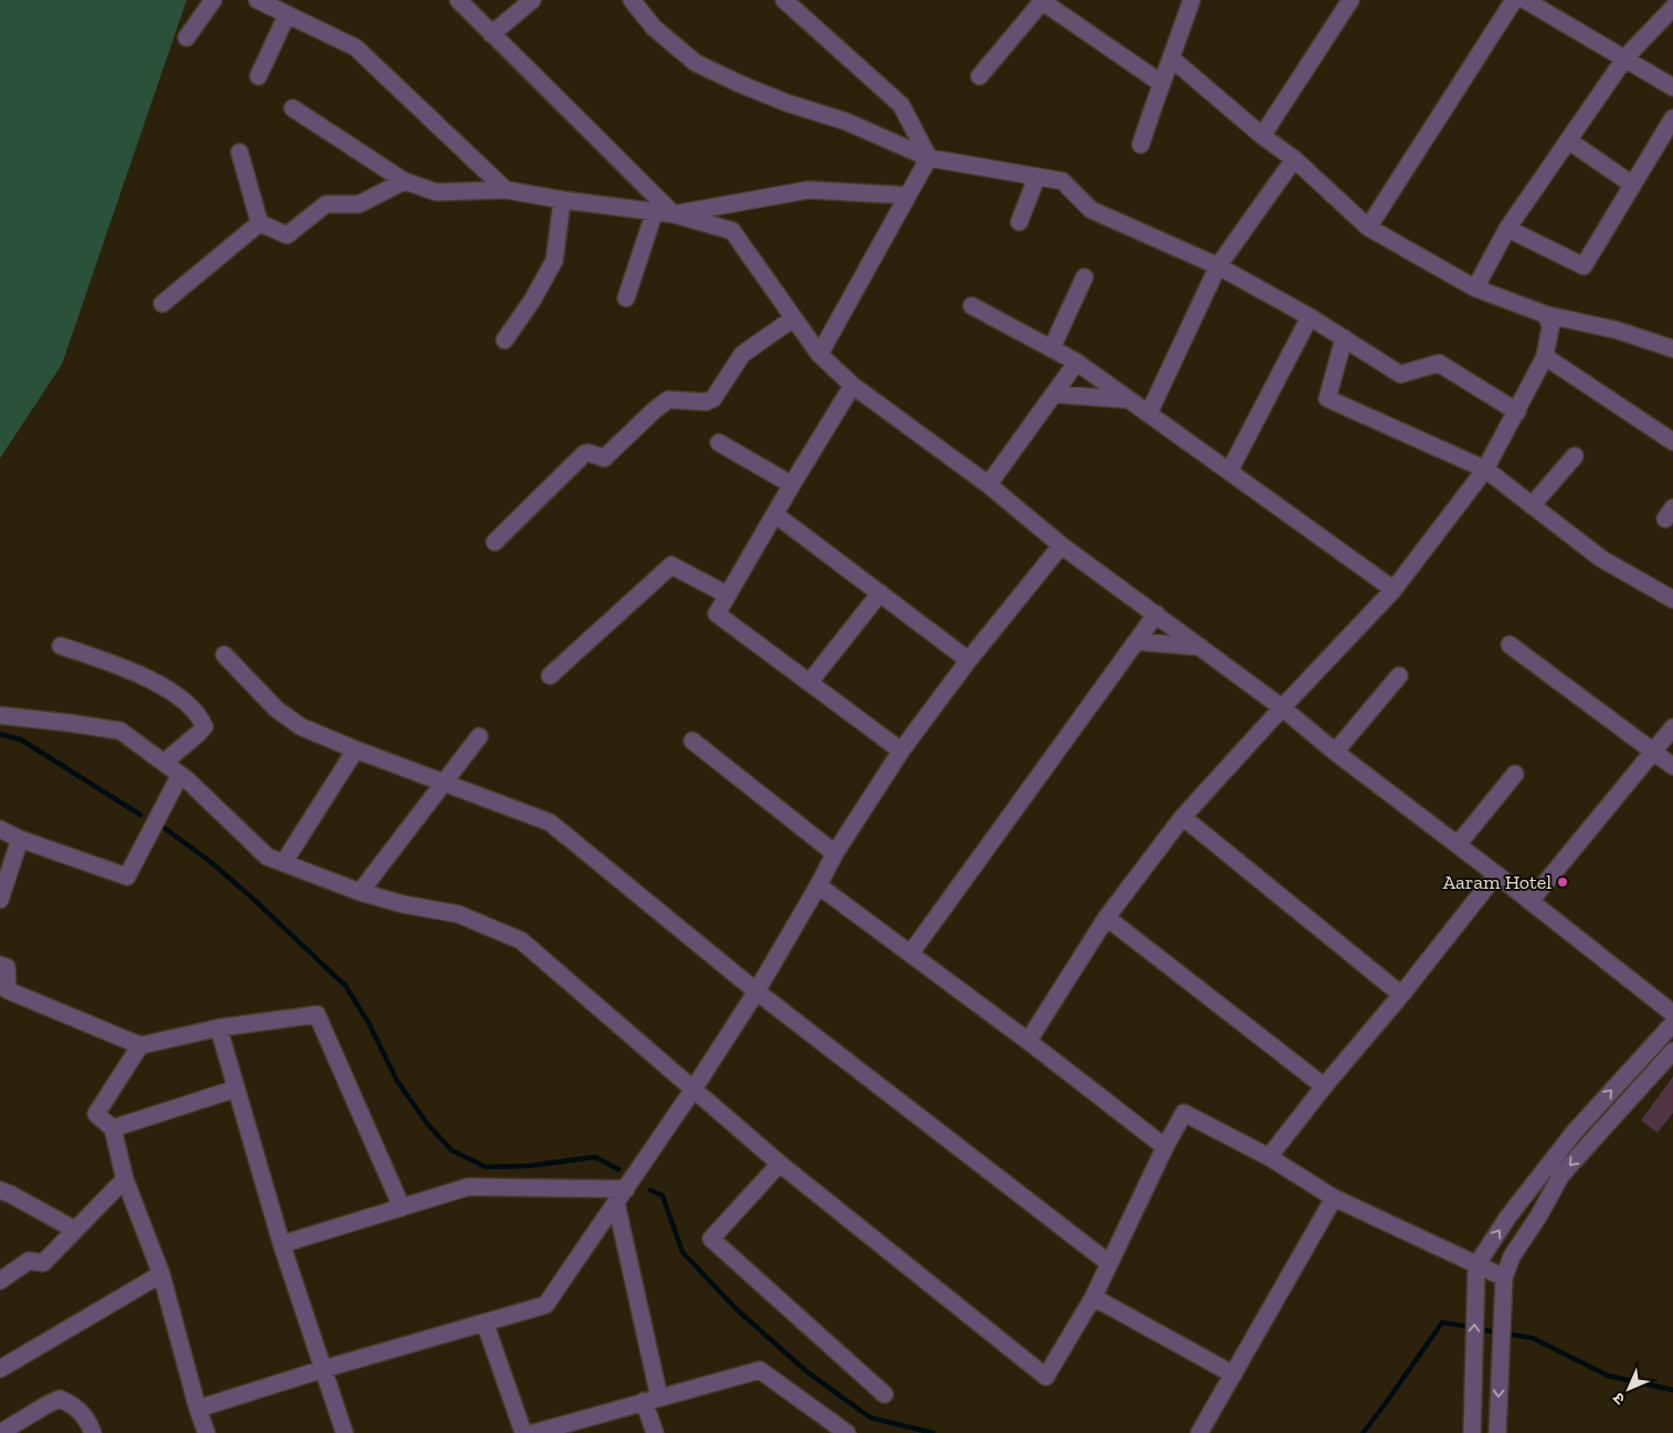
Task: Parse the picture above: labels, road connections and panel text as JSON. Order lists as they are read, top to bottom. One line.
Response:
{"places":["Aaram Hotel"],"north":"bottom left"}
